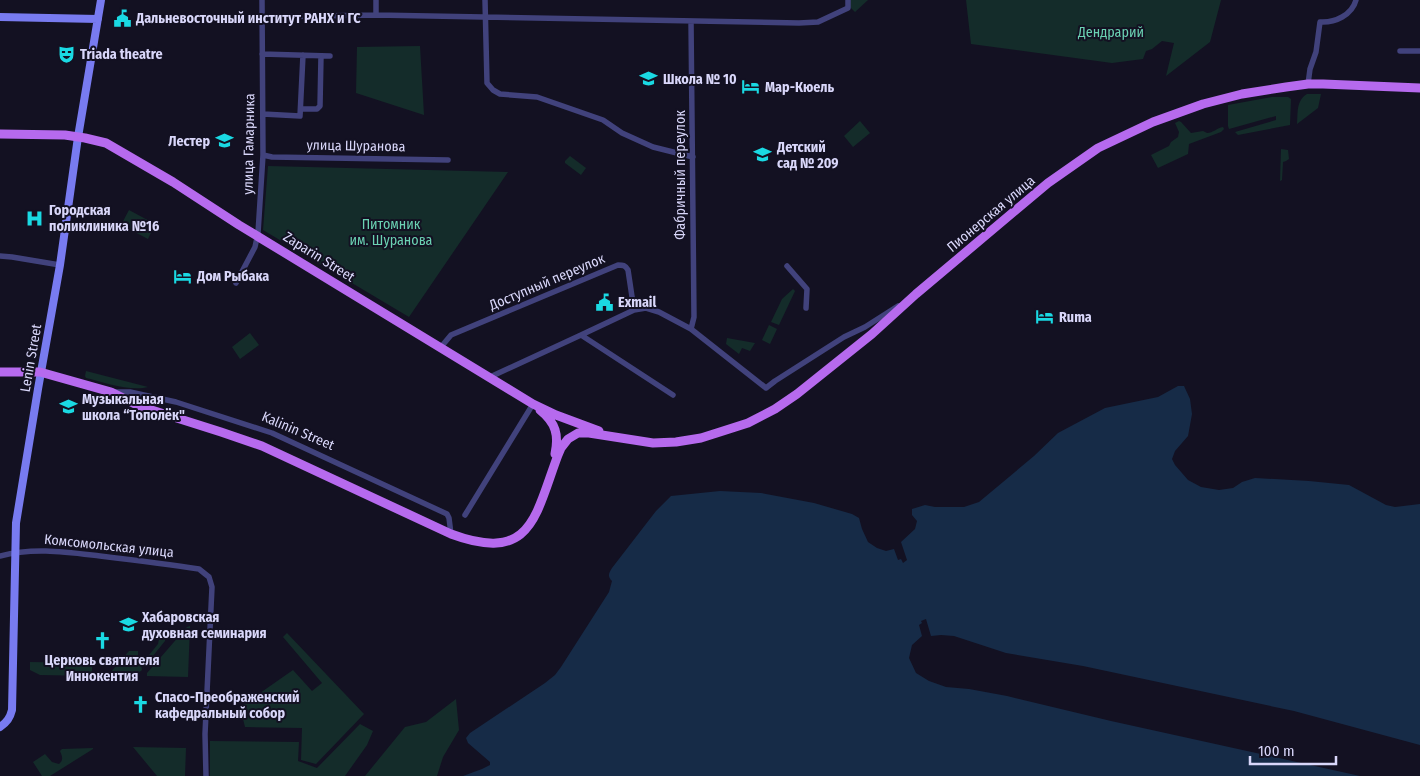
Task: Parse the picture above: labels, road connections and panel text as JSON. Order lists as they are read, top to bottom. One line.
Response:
{"streets":{"main road":["Пионерская улица","Zaparin Street","Lenin Street","Kalinin Street"],"street":["улица Гамарника","улица Шуранова","Фабричный переулок","Доступный переулок","Комсомольская улица"]},"crossings":[["улица Гамарника","улица Шуранова"],["улица Гамарника","Zaparin Street"],["Пионерская улица","Zaparin Street"],["Zaparin Street","Доступный переулок"],["Zaparin Street","Lenin Street"],["Lenin Street","Kalinin Street"],["Lenin Street","Комсомольская улица"]],"parks":["Дендрарий","Питомник им. Шуранова"],"places":{"public building":["Дальневосточный институт РАНХ и ГС","Exmail"],"theatre":["Triada theatre"],"school or university":["Школа № 10","Лестер","Детский сад № 209","Музыкальная школа “Тополёк\"","Хабаровская духовная семинария"],"hotel":["Мар-Кюель","Дом Рыбака","Ruma"],"hospital":["Городская поликлиника №16"],"church":["Церковь святителя Иннокентия","Спасо-Преображенский кафедральный собор"]},"scale_bar":"100 m"}
